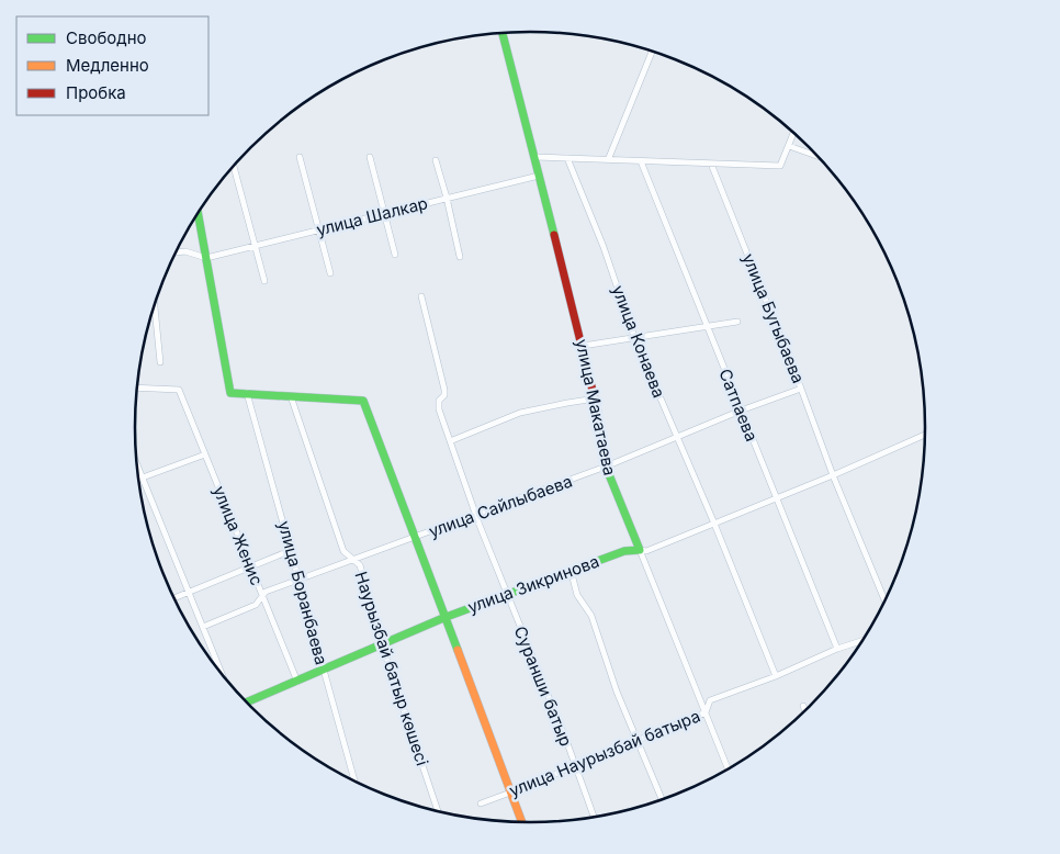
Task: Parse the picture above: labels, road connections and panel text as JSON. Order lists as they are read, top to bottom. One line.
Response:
{"streets":{"street":["улица Шалкар","улица Бугыбаева","улица Конаева","Сатпаева","улица Макатаева","улица Сайлыбаева","улица Женис","улица Зикринова","улица Боранбаева","Наурызбай батыр көшесі","Суранши батыр","улица Наурызбай батыра"]},"crossings":[["улица Шалкар","улица Макатаева"],["улица Бугыбаева","улица Сайлыбаева"],["улица Бугыбаева","улица Зикринова"],["улица Конаева","улица Сайлыбаева"],["улица Конаева","улица Зикринова"],["улица Конаева","улица Наурызбай батыра"],["Сатпаева","улица Сайлыбаева"],["Сатпаева","улица Зикринова"],["Сатпаева","улица Наурызбай батыра"],["улица Макатаева","улица Сайлыбаева"],["улица Макатаева","улица Зикринова"],["улица Макатаева","улица Наурызбай батыра"],["улица Сайлыбаева","улица Женис"],["улица Сайлыбаева","улица Боранбаева"],["улица Сайлыбаева","Наурызбай батыр көшесі"],["улица Сайлыбаева","Суранши батыр"],["улица Женис","улица Зикринова"],["улица Зикринова","улица Боранбаева"],["улица Зикринова","Наурызбай батыр көшесі"],["улица Зикринова","Суранши батыр"],["Суранши батыр","улица Наурызбай батыра"]],"legend":["Свободно","Медленно","Пробка"]}
